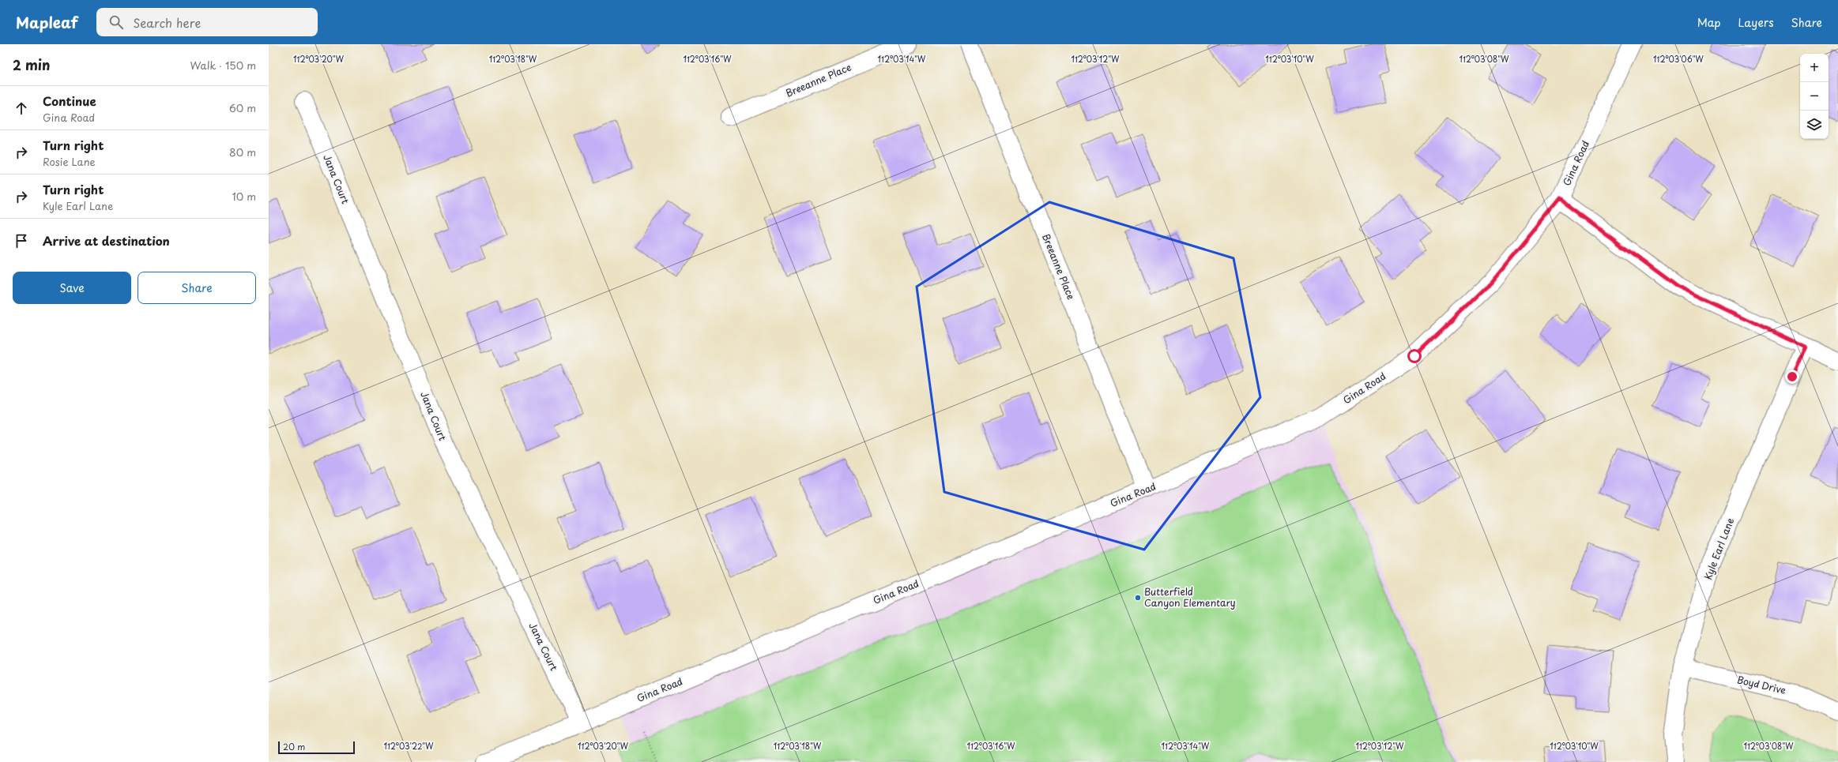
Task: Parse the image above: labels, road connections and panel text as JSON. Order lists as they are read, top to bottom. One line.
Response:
{"streets":{"street":["Breeanne Place","Gina Road","Jana Court","Kyle Earl Lane","Boyd Drive"]},"crossings":[["Breeanne Place","Gina Road"],["Gina Road","Jana Court"],["Kyle Earl Lane","Boyd Drive"]],"places":["Butterfield Canyon Elementary"],"scale_bar":"20 m","page":{"header":"Mapleaf","search":"Search here","nav":["Map","Layers","Share"],"heading":["2 min","Walk · 150 m"],"map_buttons":["+","−"],"list":[["Continue","Gina Road","60 m"],["Turn right","Rosie Lane","80 m"],["Turn right","Kyle Earl Lane","10 m"],"Arrive at destination"],"buttons":["Save","Share"],"scale":"20 m"},"coordinates":["112°03'20\"W","112°03'18\"W","112°03'16\"W","112°03'14\"W","112°03'12\"W","112°03'10\"W","112°03'08\"W","112°03'06\"W","112°03'22\"W"]}
